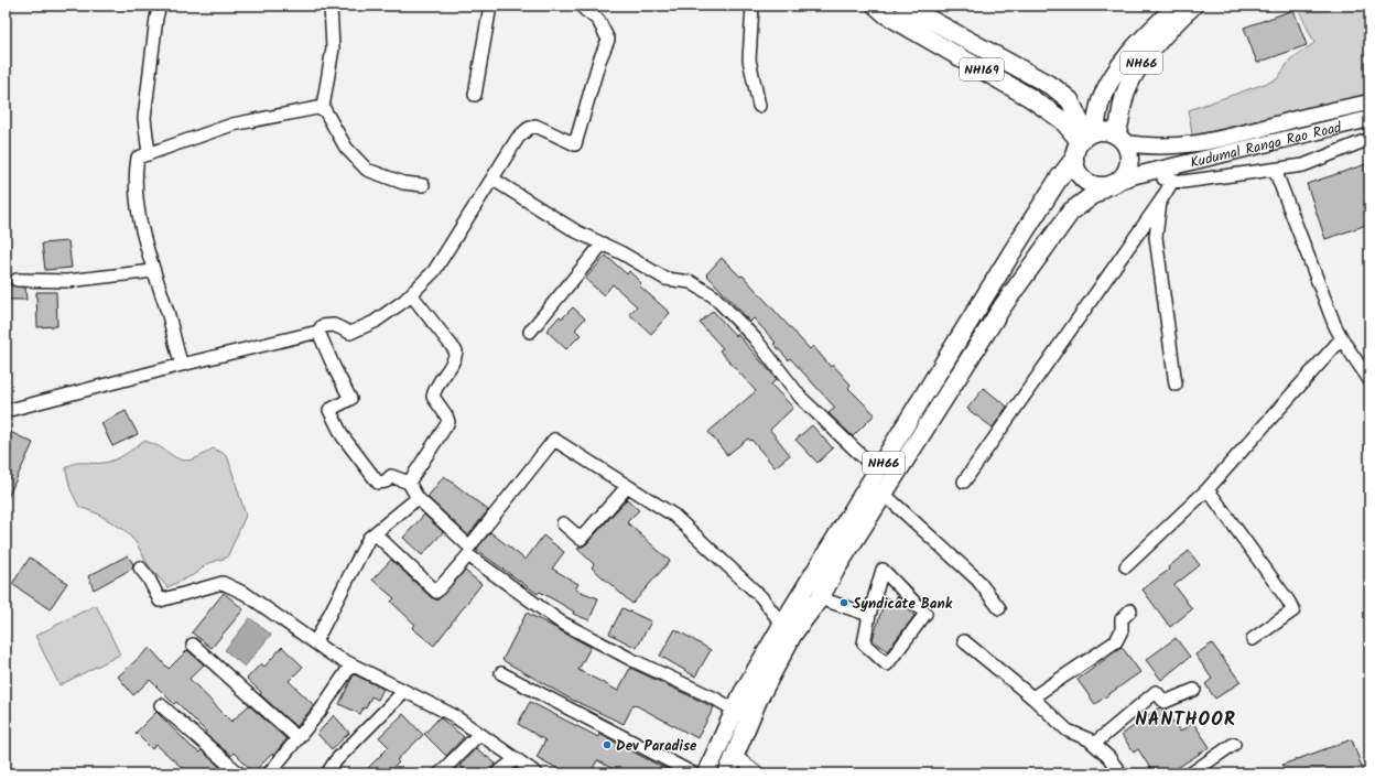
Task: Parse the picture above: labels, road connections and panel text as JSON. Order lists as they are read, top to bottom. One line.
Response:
{"streets":{"highway":["NH66","NH169"],"main road":["Kudumal Ranga Rao Road"]},"crossings":[["NH66","NH169"],["NH66","Kudumal Ranga Rao Road"],["NH169","Kudumal Ranga Rao Road"]],"districts":["NANTHOOR"],"places":["Syndicate Bank","Dev Paradise"]}
